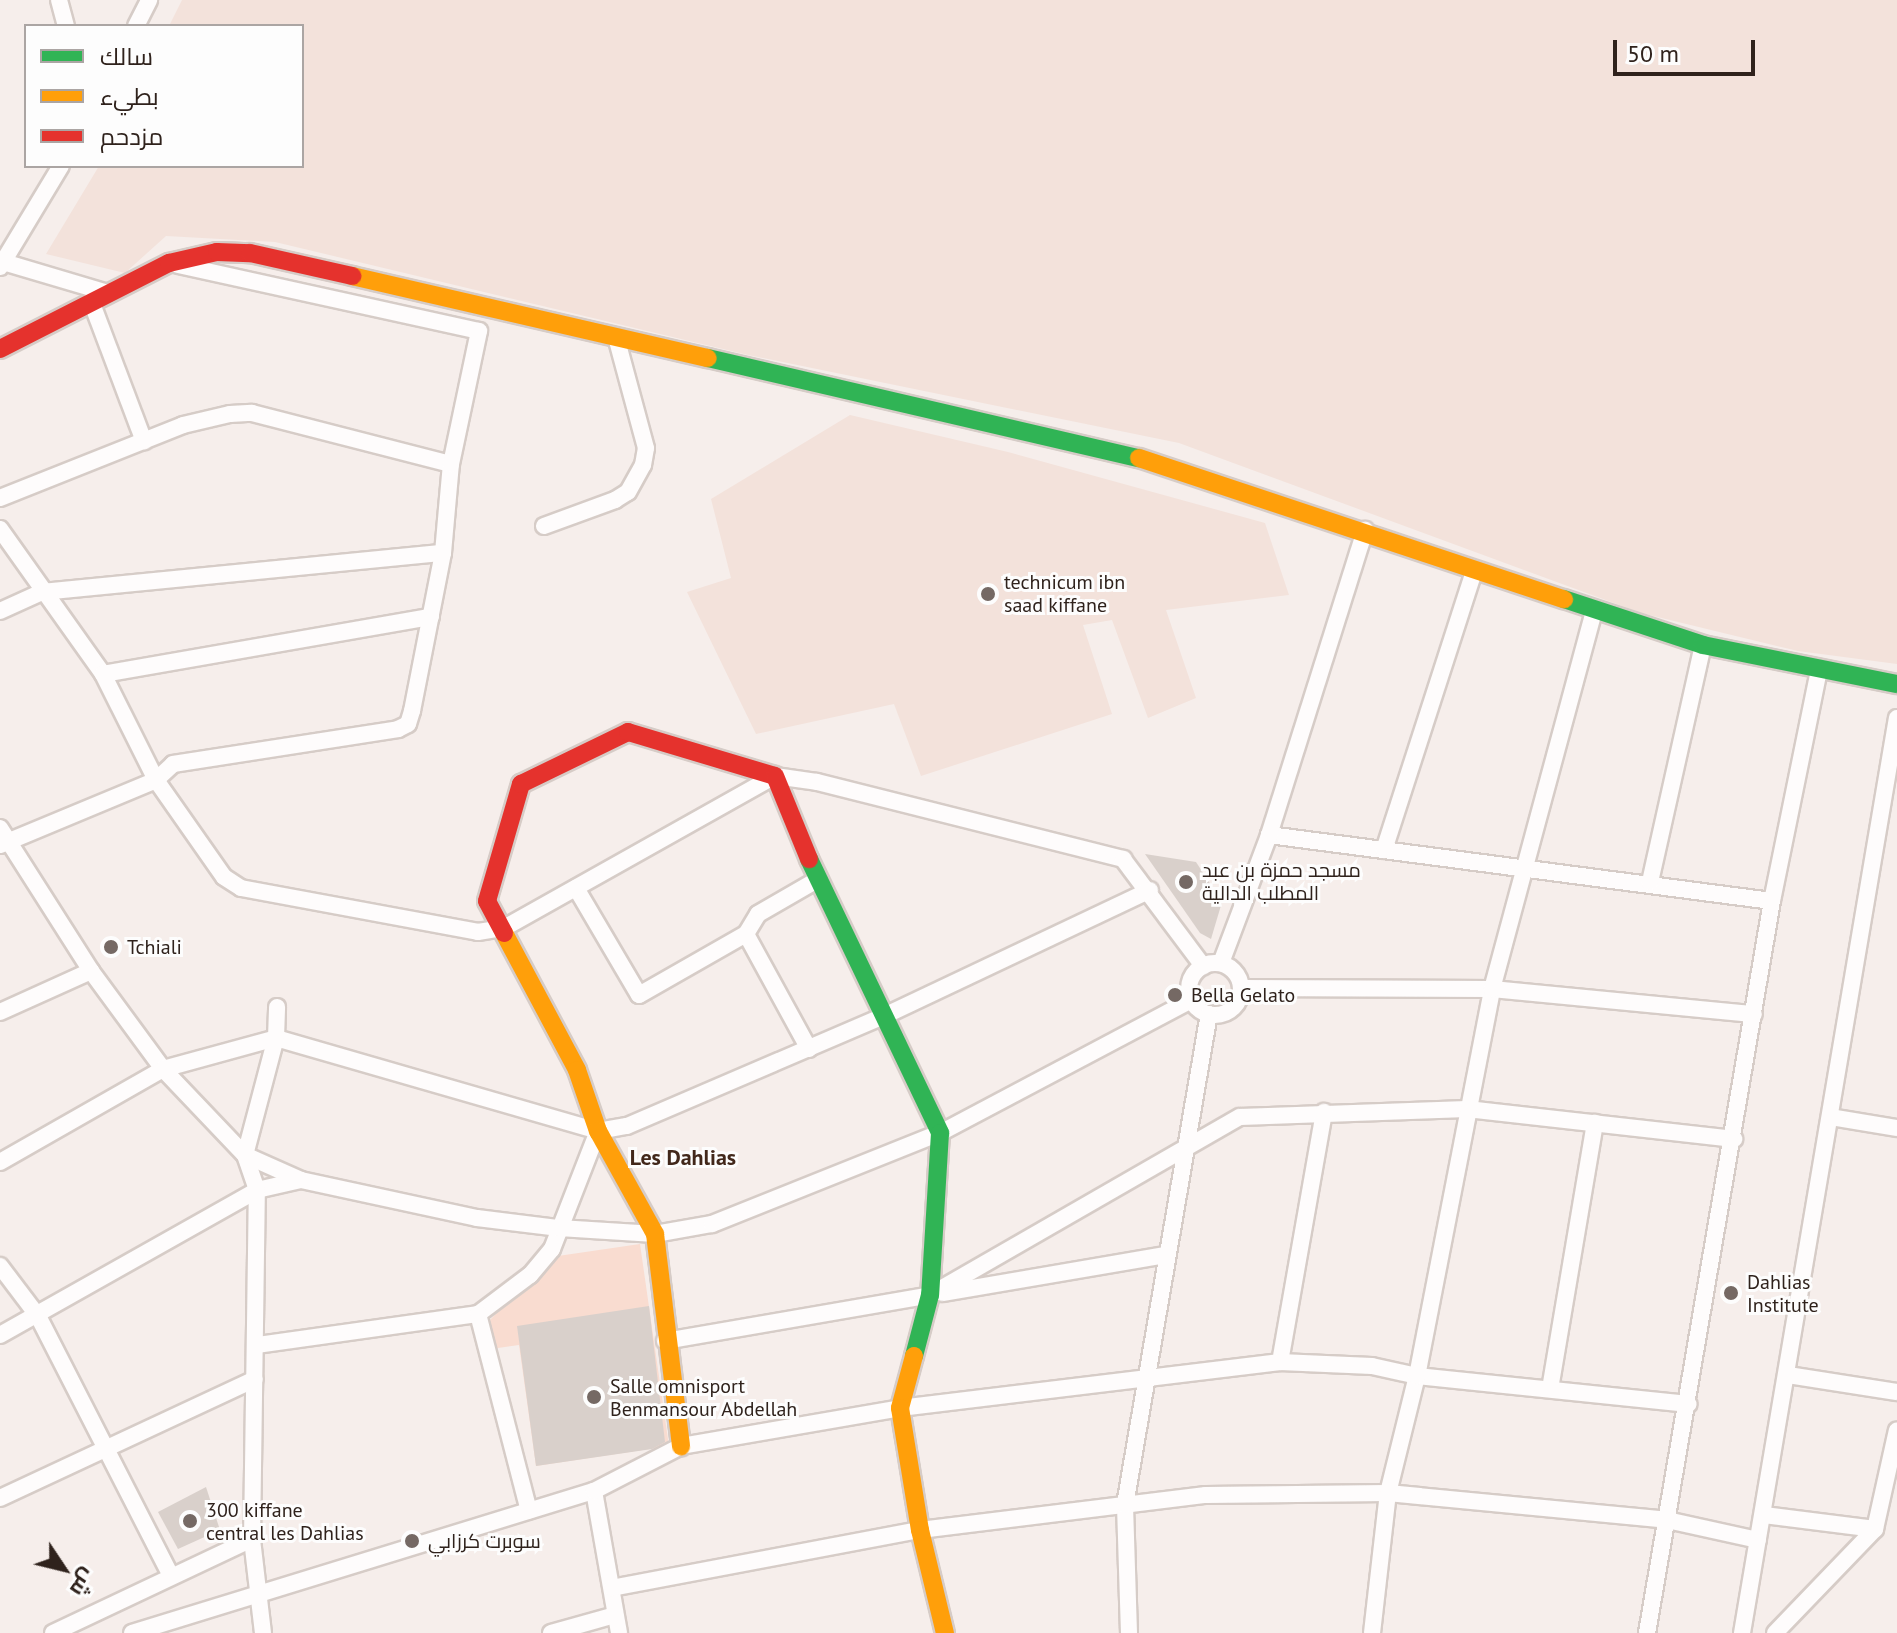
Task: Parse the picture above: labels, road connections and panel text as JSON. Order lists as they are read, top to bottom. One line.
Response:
{"districts":["Les Dahlias"],"places":["technicum ibn saad kiffane","مسجد حمزة بن عبد المطلب الدالية","Tchiali","Bella Gelato","Dahlias Institute","Salle omnisport Benmansour Abdellah","300 kiffane central les Dahlias","سوبرت كرزابي"],"legend":["سالك","بطيء","مزدحم"],"scale_bar":"50 m","north":"bottom right"}
